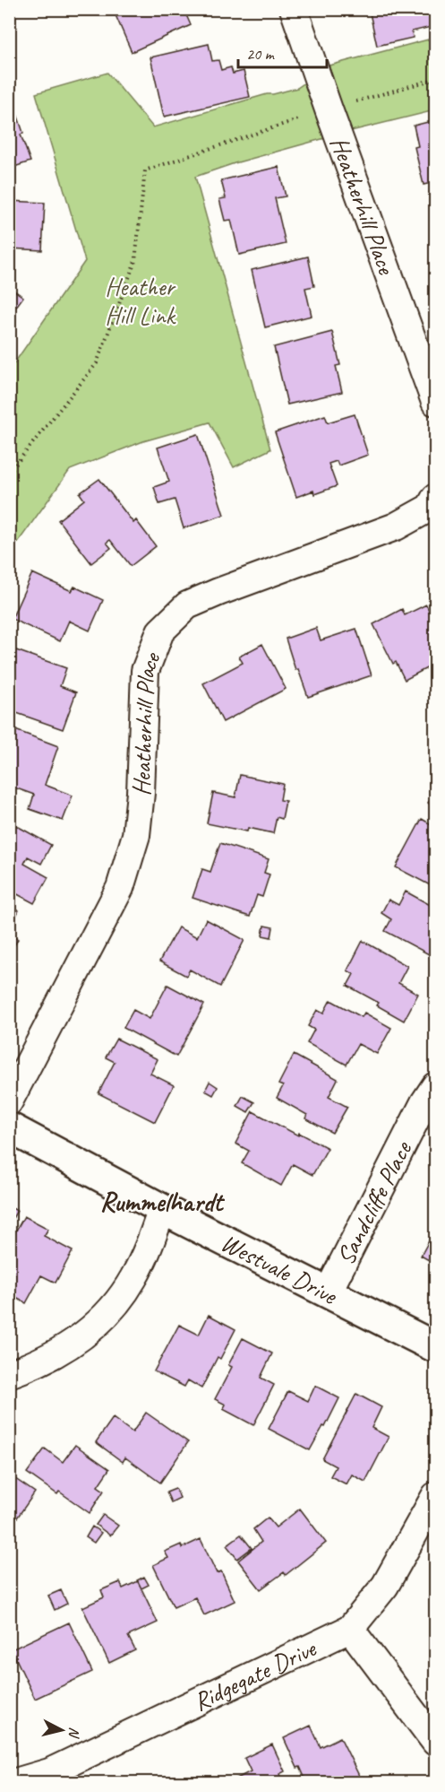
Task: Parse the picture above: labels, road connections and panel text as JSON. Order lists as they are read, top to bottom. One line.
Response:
{"streets":{"street":["Heatherhill Place","Sandcliffe Place","Westvale Drive","Ridgegate Drive"]},"crossings":[["Sandcliffe Place","Westvale Drive"]],"districts":["Rummelhardt"],"parks":["Heather Hill Link"],"scale_bar":"20 m","north":"right"}
